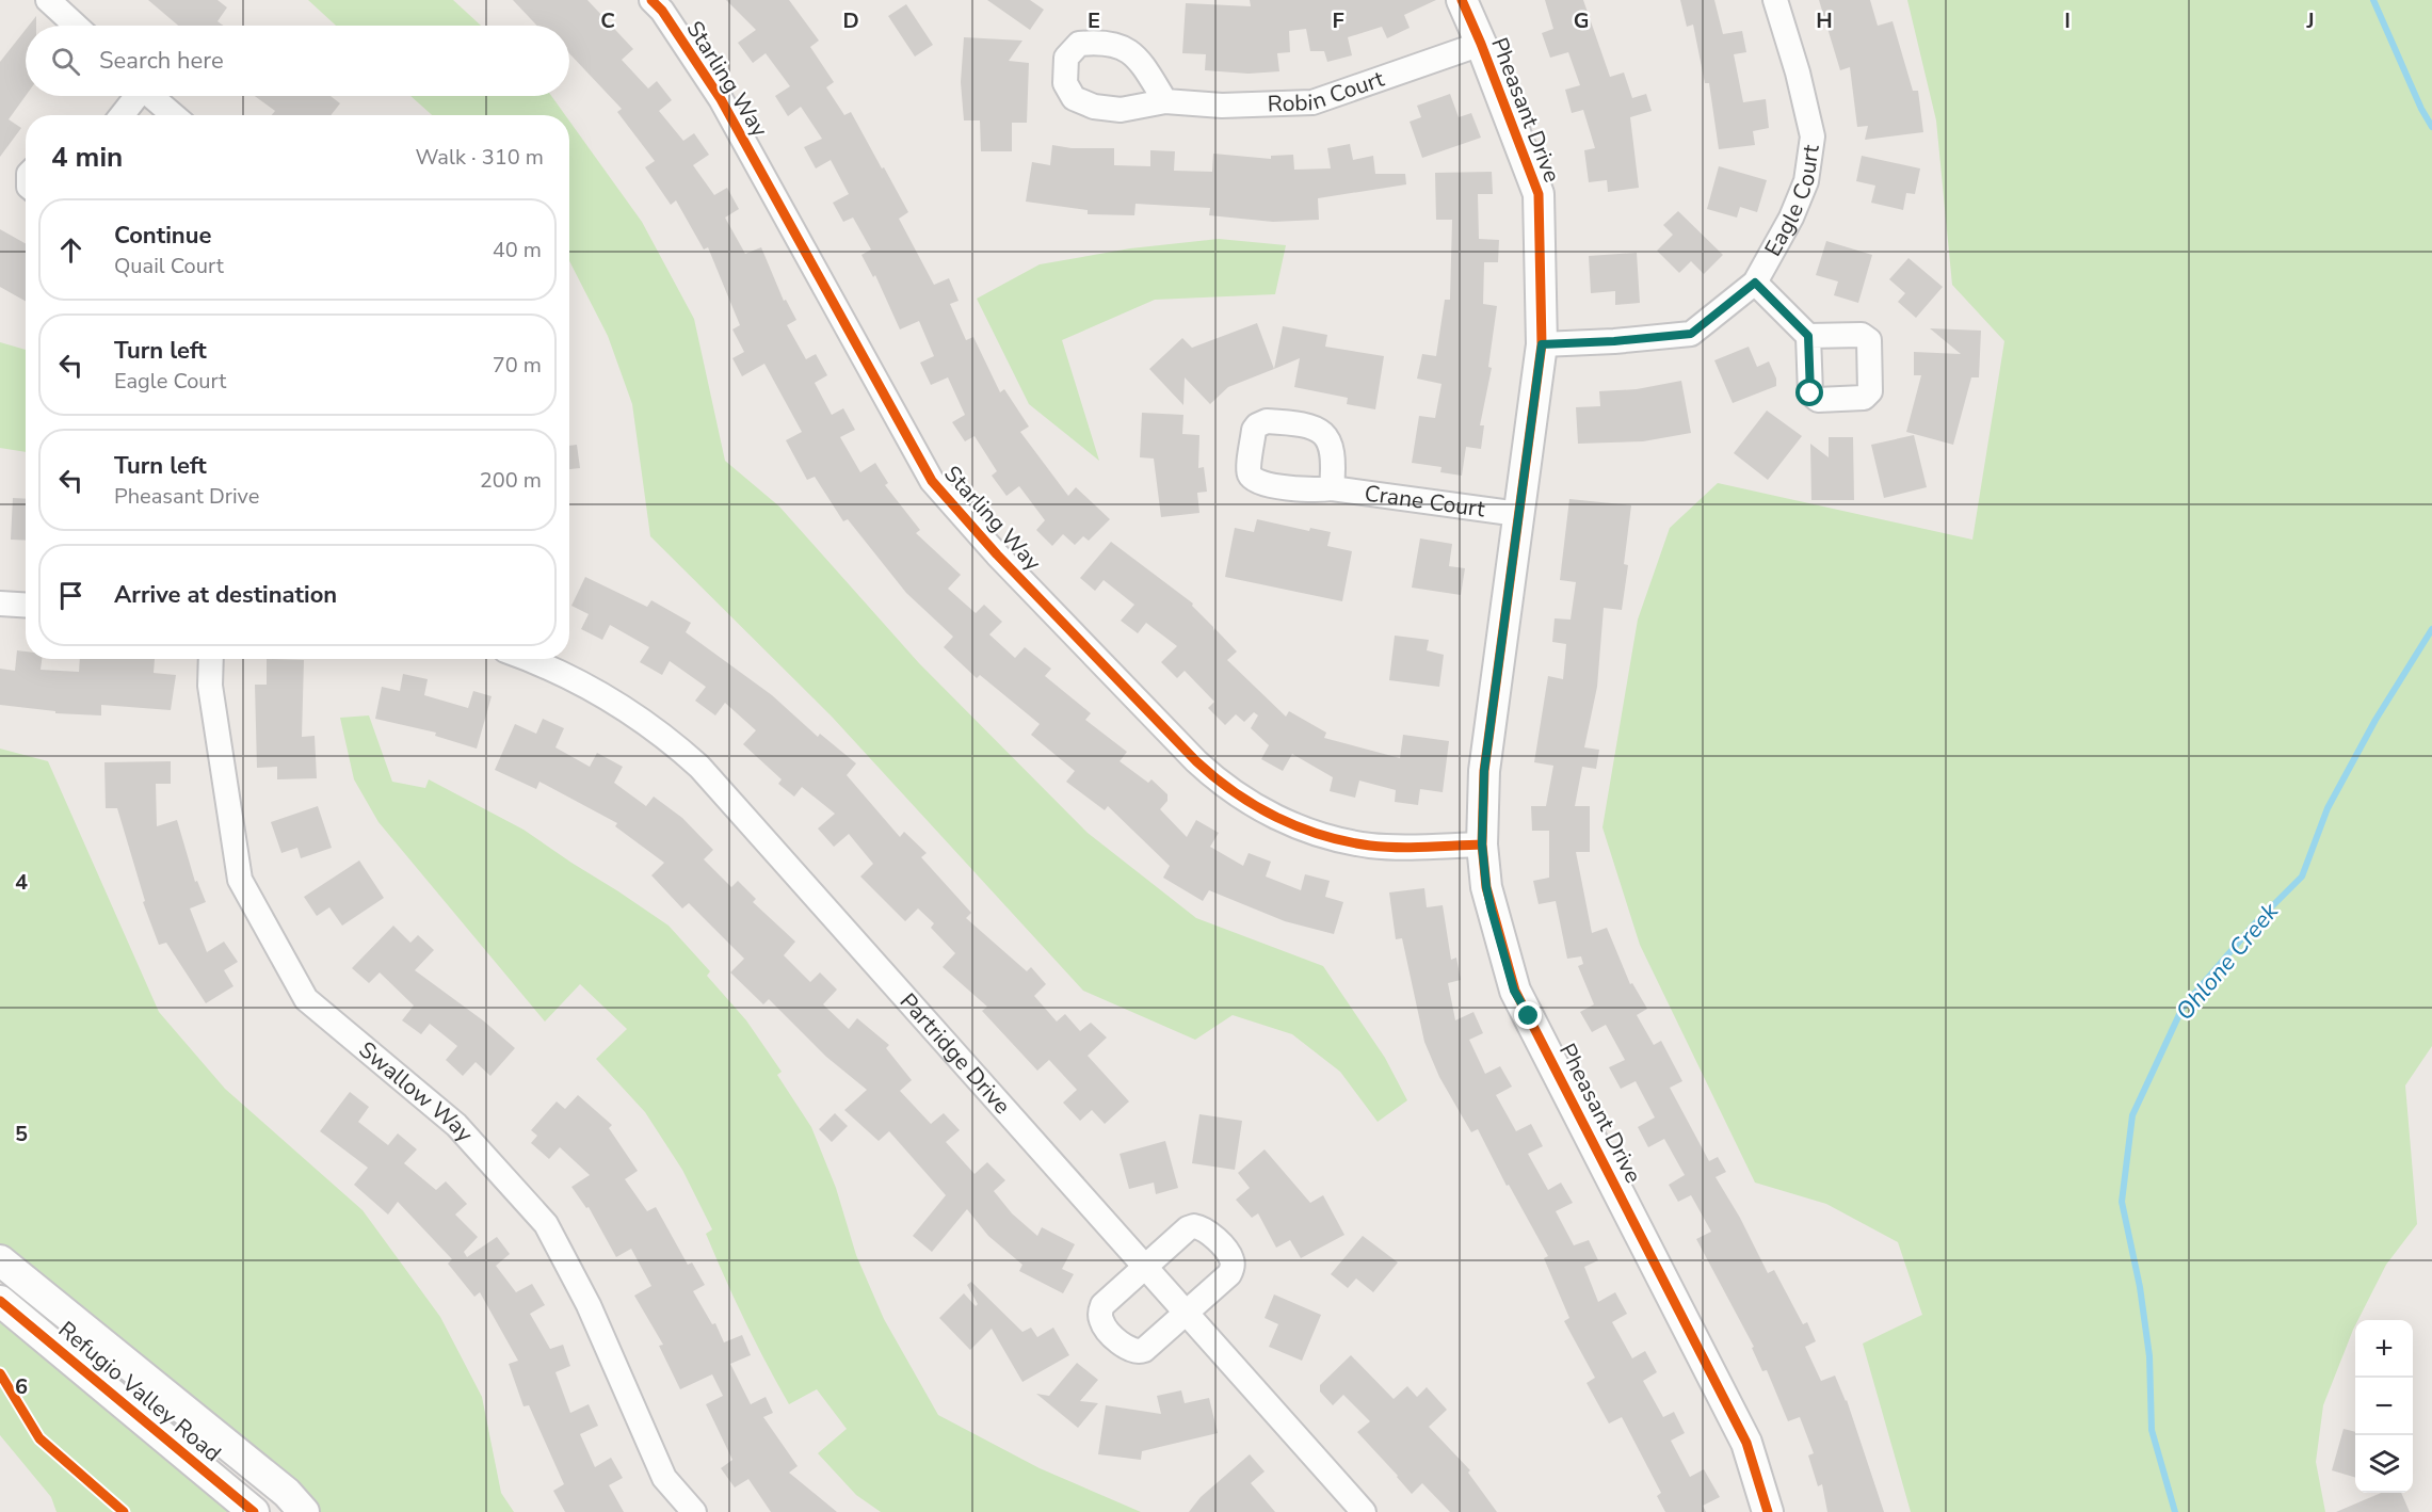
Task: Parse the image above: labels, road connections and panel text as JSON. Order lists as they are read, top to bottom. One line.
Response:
{"streets":{"street":["Starling Way","Robin Court","Pheasant Drive","Eagle Court","Crane Court","Partridge Drive","Swallow Way","Refugio Valley Road"]},"crossings":[["Starling Way","Pheasant Drive"],["Robin Court","Pheasant Drive"],["Pheasant Drive","Eagle Court"],["Pheasant Drive","Crane Court"]],"water":["Ohlone Creek"],"page":{"search":"Search here","heading":["4 min","Walk · 310 m"],"list":[["Continue","Quail Court","40 m"],["Turn left","Eagle Court","70 m"],["Turn left","Pheasant Drive","200 m"],"Arrive at destination"],"map_buttons":["+","−"]},"grid":{"columns":["C","D","E","F","G","H","I","J"],"rows":["4","5","6"]}}
